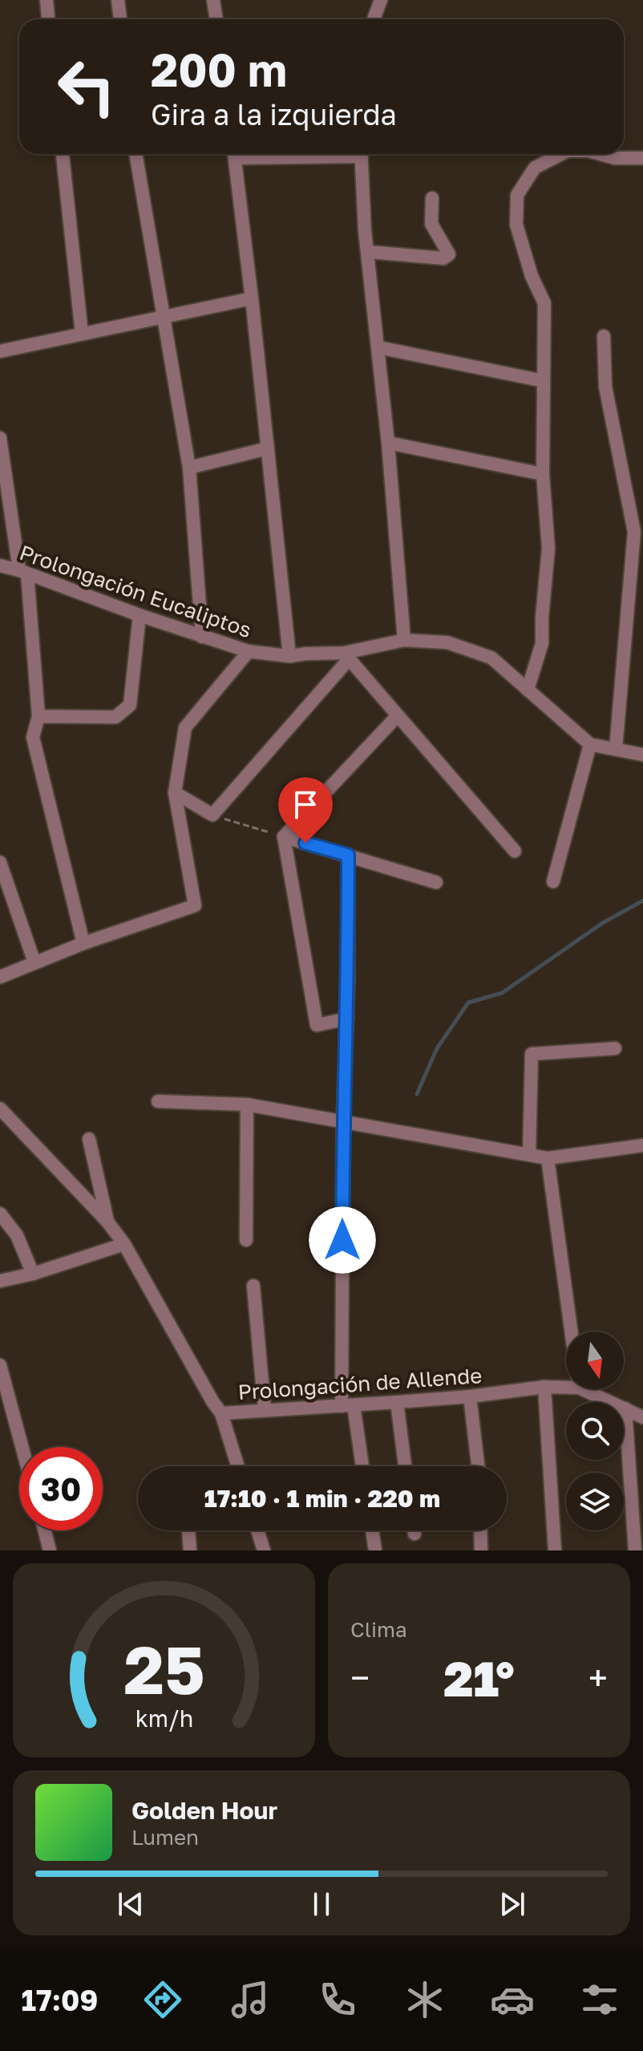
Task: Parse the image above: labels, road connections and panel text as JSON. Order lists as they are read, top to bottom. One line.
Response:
{"streets":{"street":["Prolongación Eucaliptos","Prolongación de Allende"]},"north":"bottom","page":{"turn":["200 m","Gira a la izquierda"],"limit":"30","trip":"17:10 · 1 min · 220 m","tile":"Clima","heat":["−","21°","+"],"song":["Golden Hour","Lumen"],"tabs":"17:09","gauge":["25","km/h"]}}
